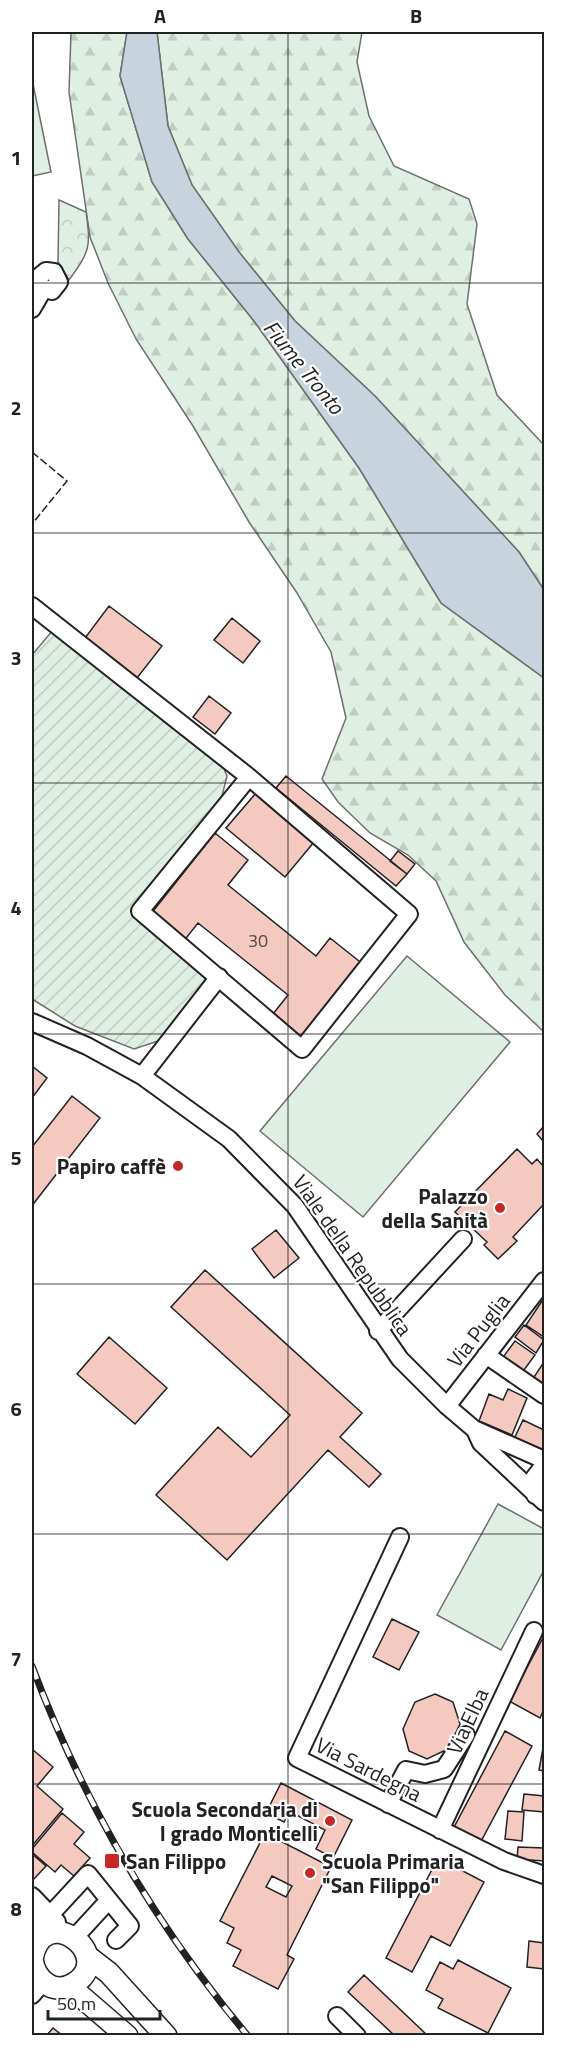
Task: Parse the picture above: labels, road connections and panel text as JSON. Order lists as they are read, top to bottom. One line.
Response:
{"streets":{"street":["Viale della Repubblica","Via Puglia","Via Elba","Via Sardegna"]},"crossings":[["Viale della Repubblica","Via Puglia"],["Via Elba","Via Sardegna"]],"water":["Fiume Tronto"],"places":{"other":["Papiro caffè","Palazzo della Sanità","Scuola Secondaria di I grado Monticelli","Scuola Primaria \"San Filippo\""],"transit":["San Filippo"]},"house_numbers":["30"],"scale_bar":"50 m","grid":{"columns":["A","B"],"rows":["1","2","3","4","5","6","7","8"]}}
